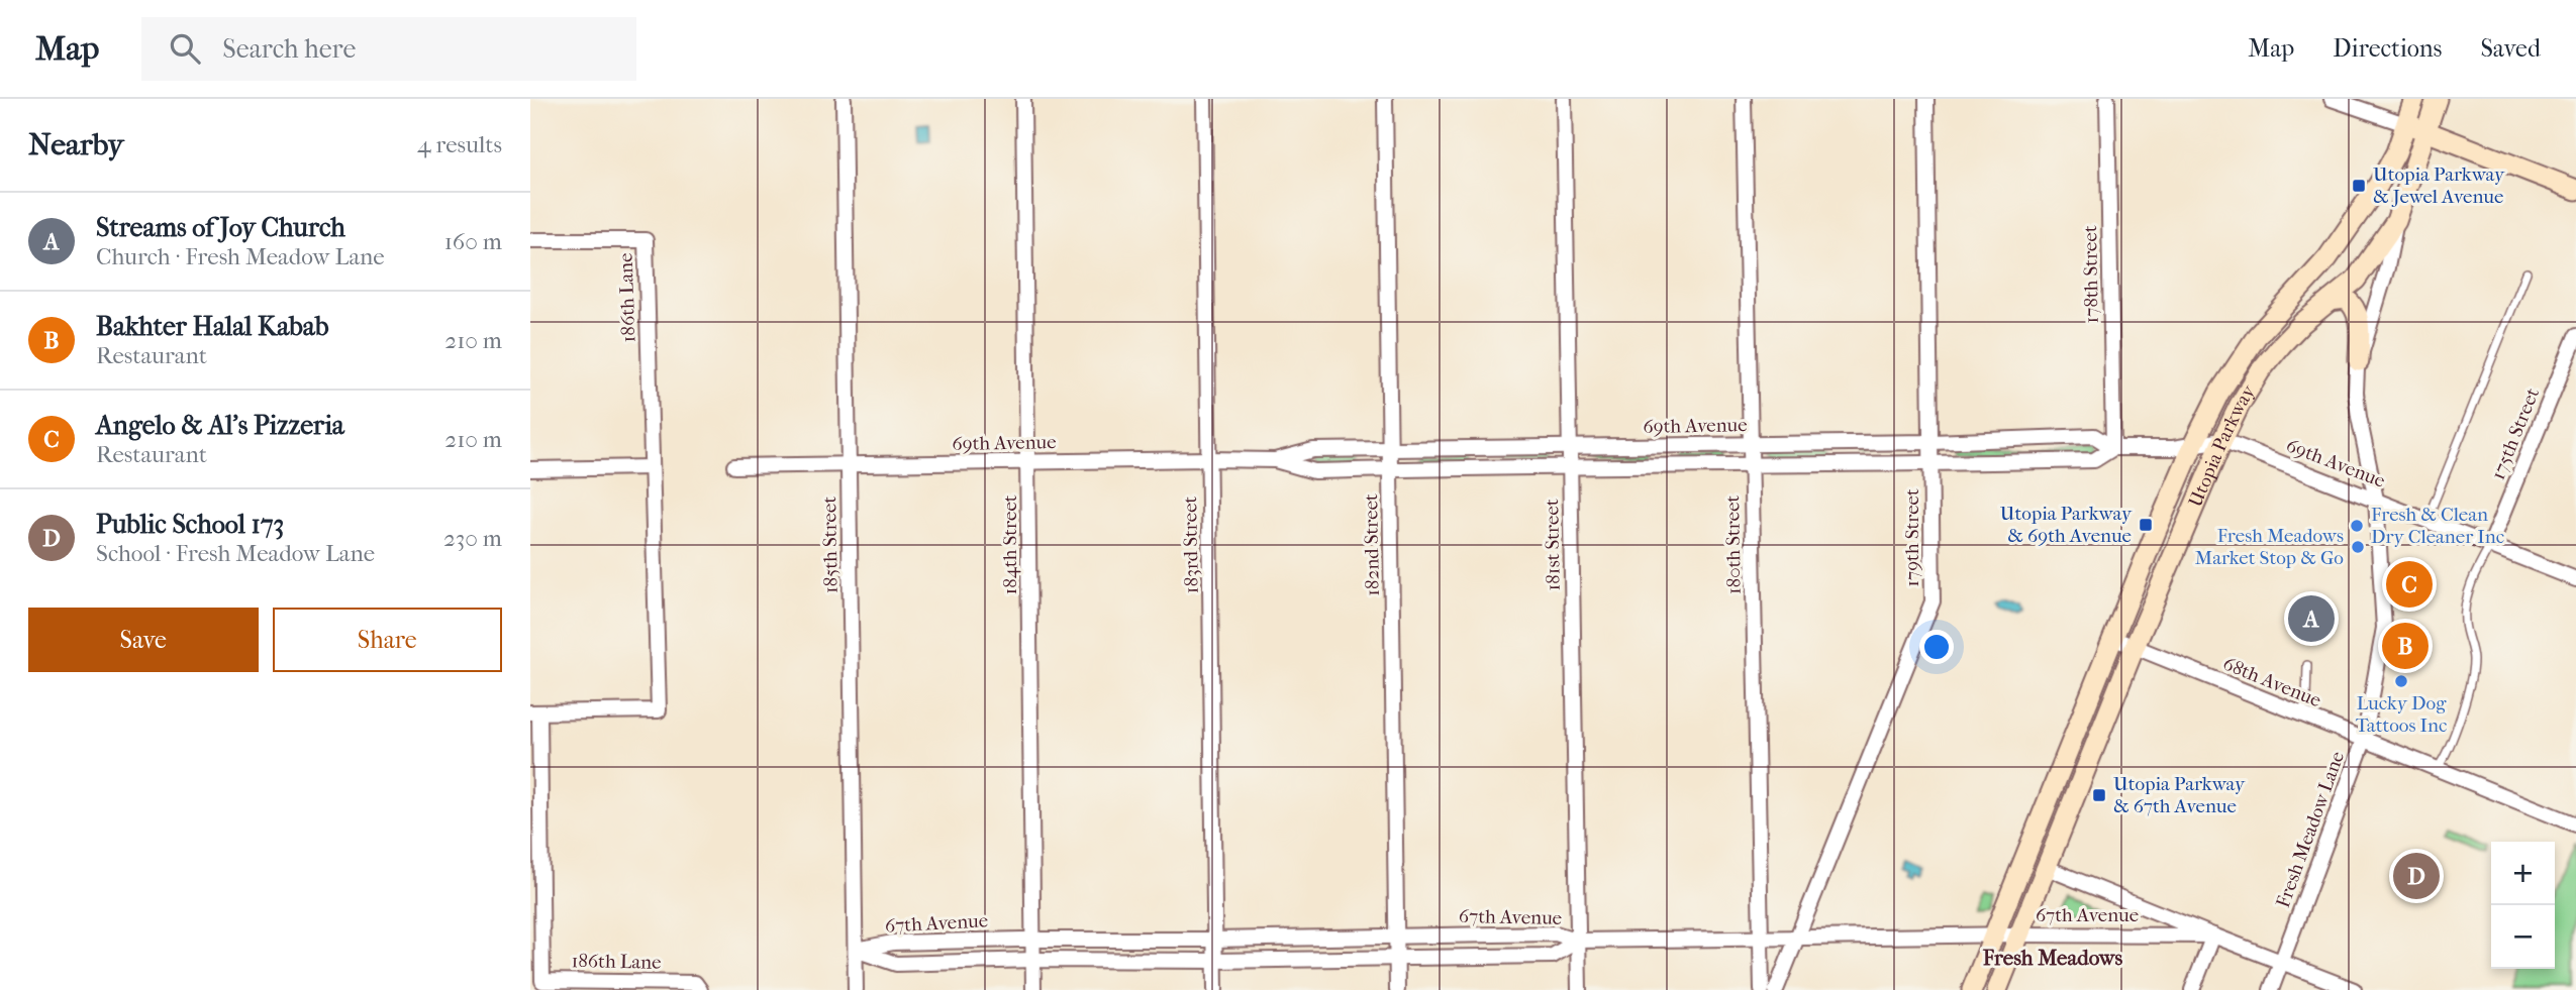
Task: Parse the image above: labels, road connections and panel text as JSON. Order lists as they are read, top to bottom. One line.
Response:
{"streets":{"main road":["Utopia Parkway"],"street":["178th Street","186th Lane","69th Avenue","175th Street","179th Street","185th Street","184th Street","183rd Street","182nd Street","181st Street","180th Street","68th Avenue","Fresh Meadow Lane","67th Avenue"]},"crossings":[["178th Street","69th Avenue"],["69th Avenue","175th Street"],["69th Avenue","Utopia Parkway"],["69th Avenue","179th Street"],["69th Avenue","185th Street"],["69th Avenue","184th Street"],["69th Avenue","183rd Street"],["69th Avenue","182nd Street"],["69th Avenue","181st Street"],["69th Avenue","180th Street"],["69th Avenue","Fresh Meadow Lane"],["Utopia Parkway","68th Avenue"],["Utopia Parkway","Fresh Meadow Lane"],["Utopia Parkway","67th Avenue"],["179th Street","67th Avenue"],["185th Street","67th Avenue"],["184th Street","67th Avenue"],["183rd Street","67th Avenue"],["182nd Street","67th Avenue"],["181st Street","67th Avenue"],["180th Street","67th Avenue"],["68th Avenue","Fresh Meadow Lane"],["Fresh Meadow Lane","67th Avenue"]],"districts":["Fresh Meadows"],"places":{"transit":["Utopia Parkway & Jewel Avenue","Utopia Parkway & 69th Avenue","Utopia Parkway & 67th Avenue"],"other":["Fresh & Clean Dry Cleaner Inc","Fresh Meadows Market Stop & Go","Lucky Dog Tattoos Inc"]},"page":{"header":"Map","search":"Search here","nav":["Map","Directions","Saved"],"heading":["Nearby","4 results"],"list":[{"mark":"A","name":"Streams of Joy Church","note":"Church · Fresh Meadow Lane","value":"160 m"},{"mark":"B","name":"Bakhter Halal Kabab","note":"Restaurant","value":"210 m"},{"mark":"C","name":"Angelo & Al's Pizzeria","note":"Restaurant","value":"210 m"},{"mark":"D","name":"Public School 173","note":"School · Fresh Meadow Lane","value":"230 m"}],"pins":["C","A","B","D"],"buttons":["Save","Share"],"map_buttons":["+","−"]}}
